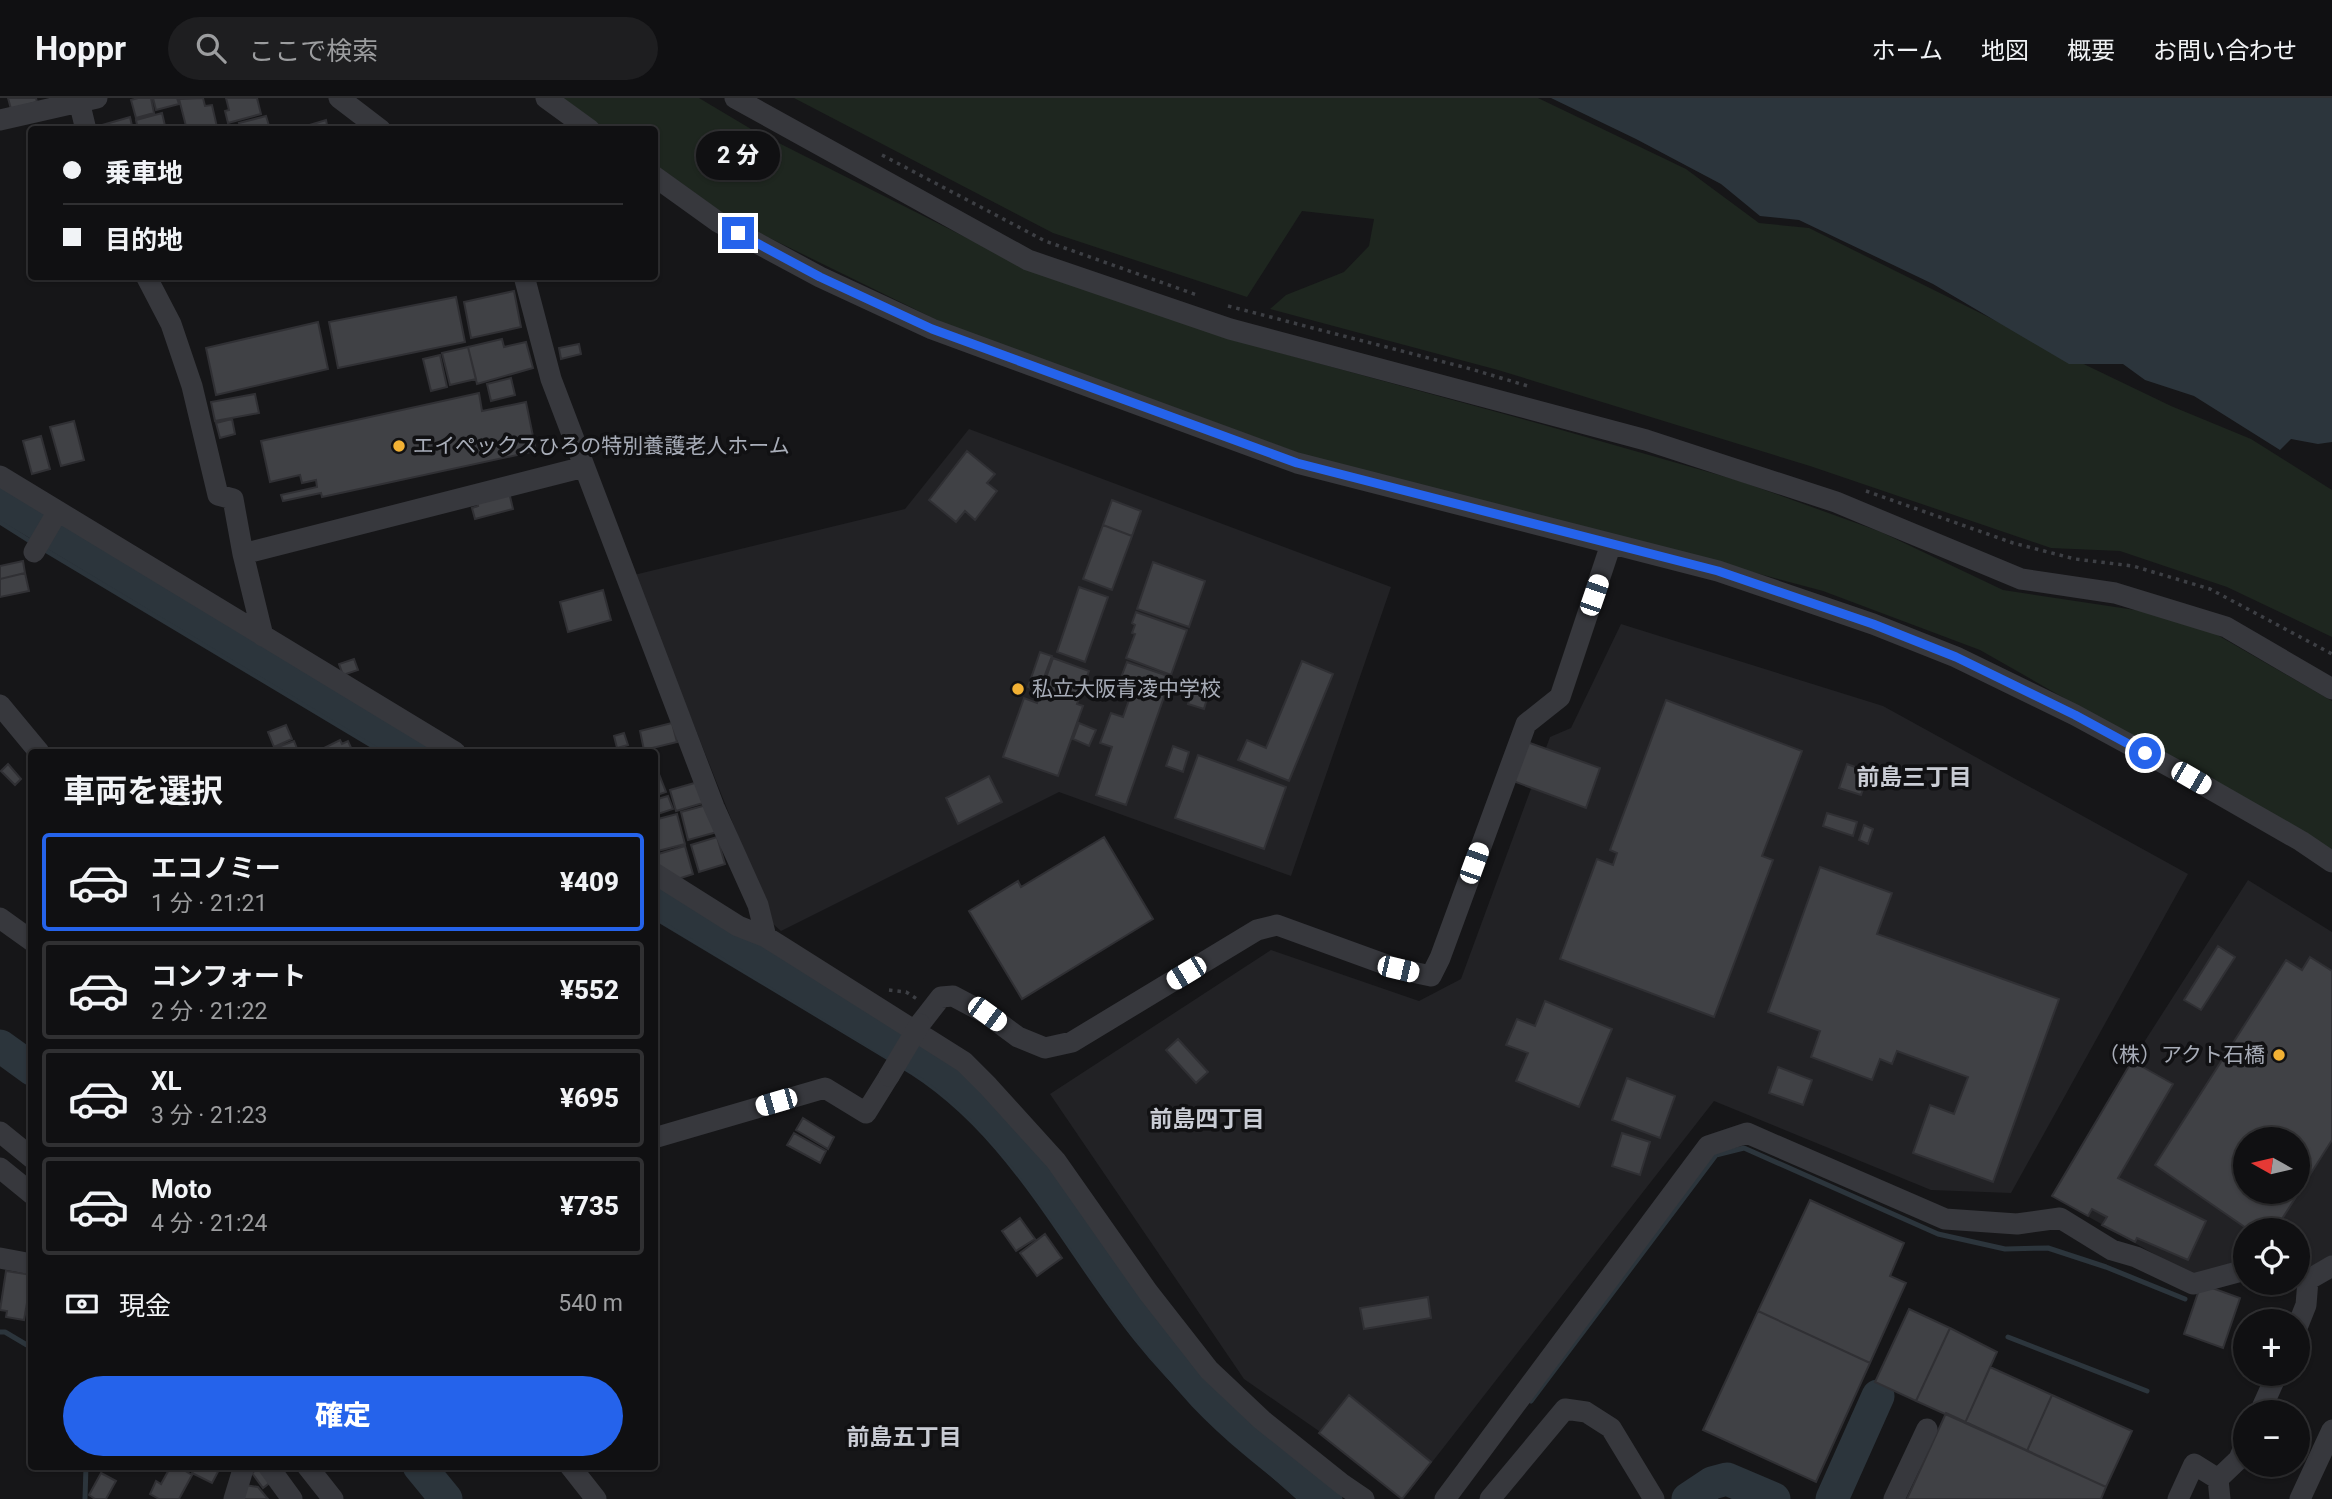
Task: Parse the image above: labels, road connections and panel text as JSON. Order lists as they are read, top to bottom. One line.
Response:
{"districts":["前島三丁目","前島四丁目","前島五丁目"],"places":["エイぺックスひろの特別養護老人ホーム","私立大阪青凌中学校","（株）アクト石橋"],"north":"left","page":{"header":"Hoppr","search":"ここで検索","nav":["ホーム","地図","概要","お問い合わせ"],"banner":["乗車地","目的地"],"bubble":"2 分","heading":"車両を選択","list":[{"name":"エコノミー","note":"1 分 · 21:21","value":"¥409"},{"name":"コンフォート","note":"2 分 · 21:22","value":"¥552"},{"name":"XL","note":"3 分 · 21:23","value":"¥695"},{"name":"Moto","note":"4 分 · 21:24","value":"¥735"}],"map_buttons":["+","−"],"pay":["現金","540 m"],"buttons":"確定"}}
